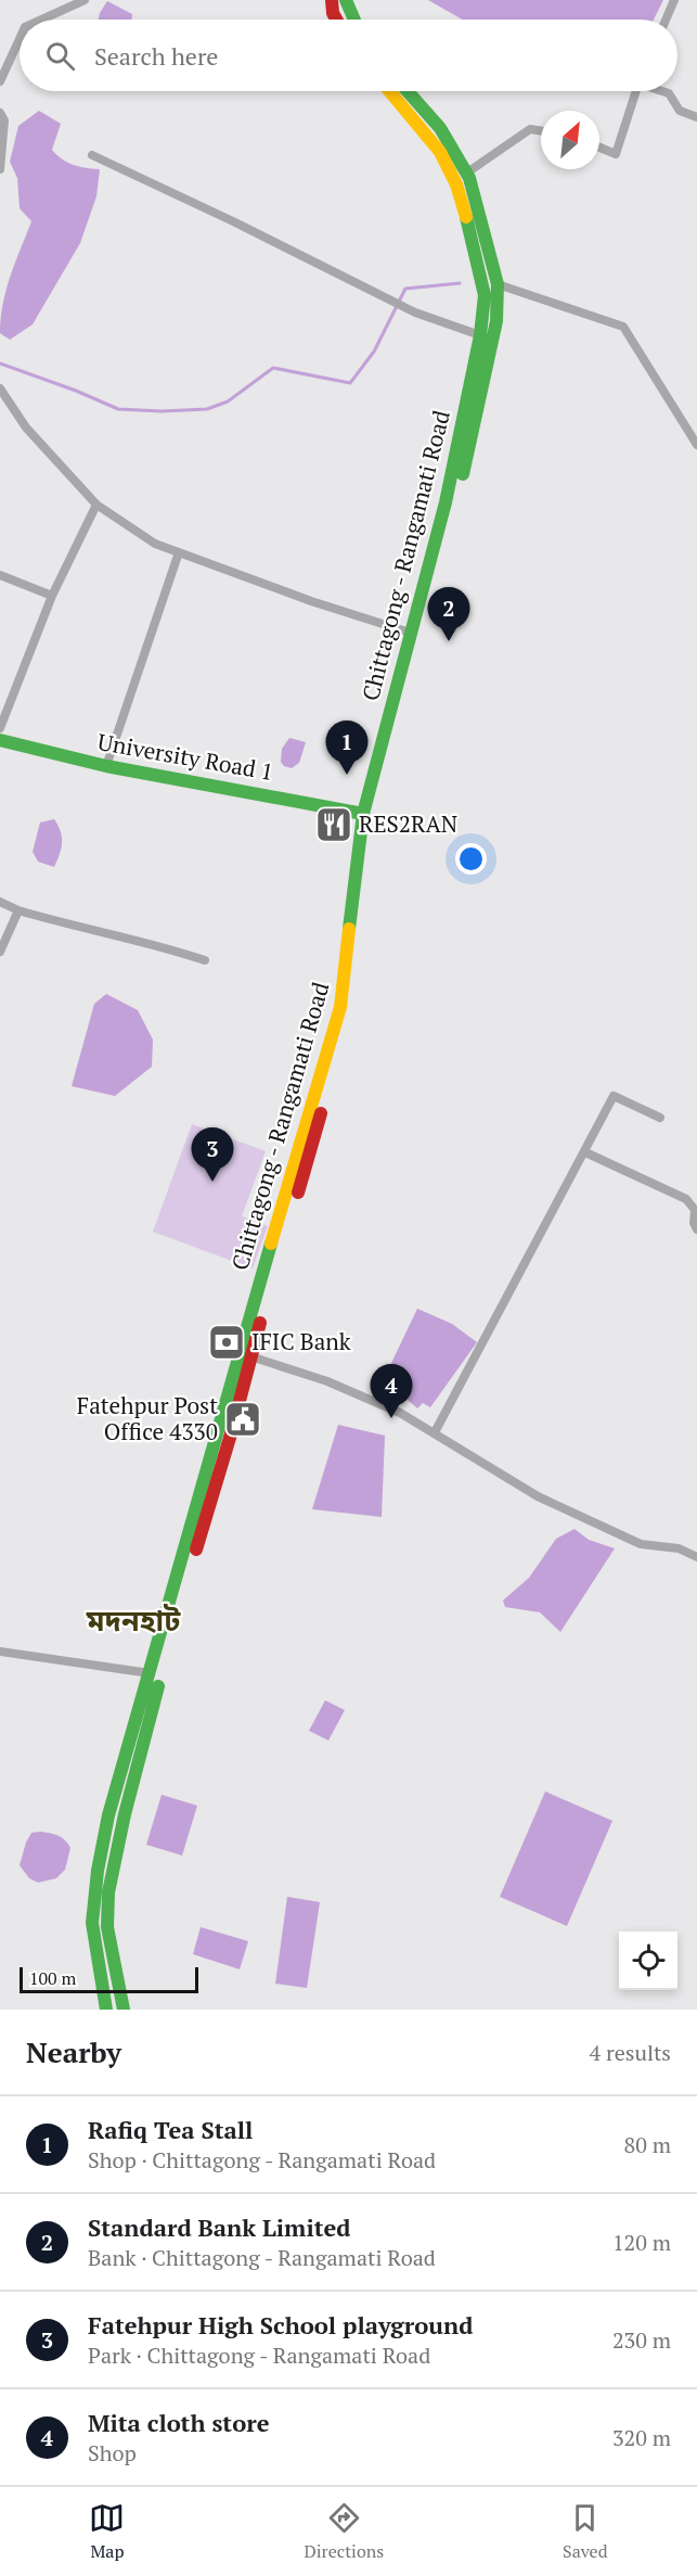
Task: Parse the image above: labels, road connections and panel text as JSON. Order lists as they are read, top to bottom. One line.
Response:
{"streets":{"main road":["Chittagong - Rangamati Road","University Road 1"]},"crossings":[["Chittagong - Rangamati Road","University Road 1"]],"districts":["মদনহাট"],"places":{"restaurant":["RES2RAN"],"bank":["IFIC Bank"],"public building":["Fatehpur Post Office 4330"]},"scale_bar":"100 m","north":"top right","page":{"search":"Search here","pins":["2","1","3","4"],"scale":"100 m","heading":["Nearby","4 results"],"list":[{"mark":"1","name":"Rafiq Tea Stall","note":"Shop · Chittagong - Rangamati Road","value":"80 m"},{"mark":"2","name":"Standard Bank Limited","note":"Bank · Chittagong - Rangamati Road","value":"120 m"},{"mark":"3","name":"Fatehpur High School playground","note":"Park · Chittagong - Rangamati Road","value":"230 m"},{"mark":"4","name":"Mita cloth store","note":"Shop","value":"320 m"}],"nav":["Map","Directions","Saved"]}}
